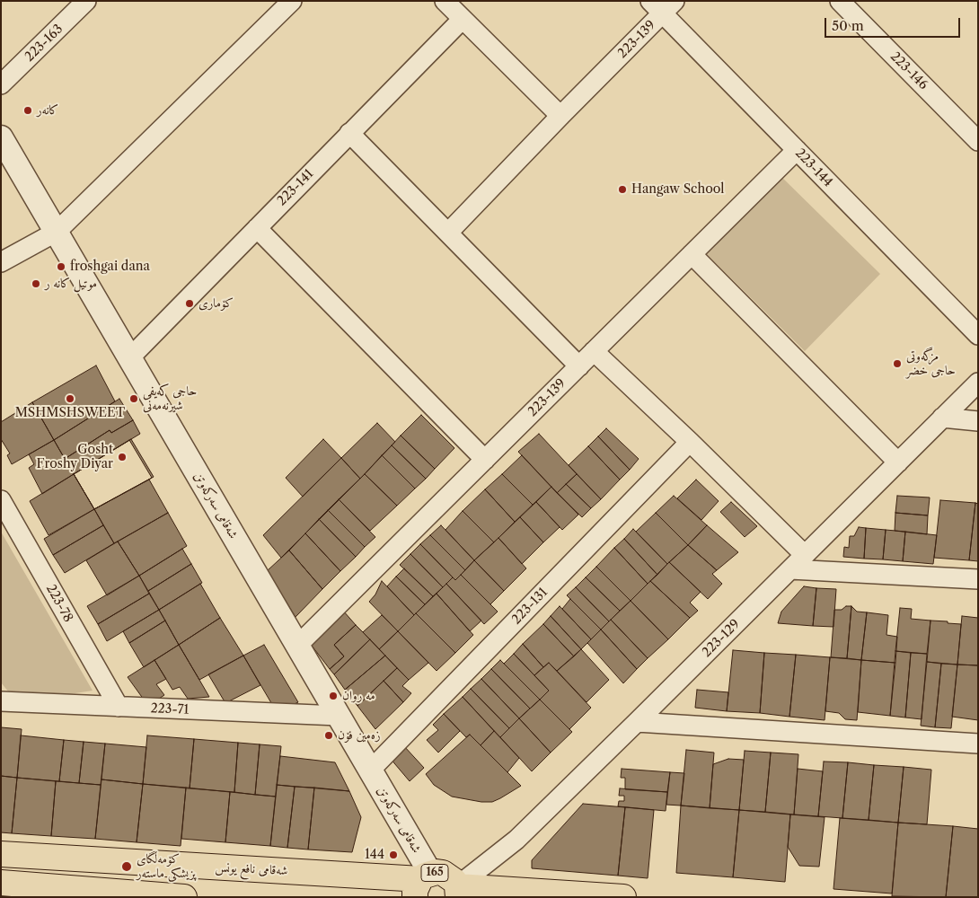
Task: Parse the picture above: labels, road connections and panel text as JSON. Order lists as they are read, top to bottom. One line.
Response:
{"streets":{"main road":["شەقامی نافع یونس","165"],"street":["223-139","223-163","223-146","223-144","223-141","شەقامی سەرکەوتن","223-78","223-131","223-129","223-71"]},"crossings":[["223-139","223-144"],["223-139","شەقامی سەرکەوتن"],["223-141","شەقامی سەرکەوتن"],["شەقامی سەرکەوتن","223-131"],["شەقامی سەرکەوتن","223-71"],["شەقامی سەرکەوتن","شەقامی نافع یونس"],["223-78","223-71"],["223-129","شەقامی نافع یونس"]],"places":["کانەر","Hangaw School","froshgai dana","موتيل كانه ر","كۆماری","مزگه‌وتی حاجی خضر","MSHMSHSWEET","حاجی کەیفی شیرنەمەنی","Gosht Froshy Diyar","مه روان","زەمین فۆن","144","کۆمەڵگای پزیشکی ماستەر"],"scale_bar":"50 m"}
